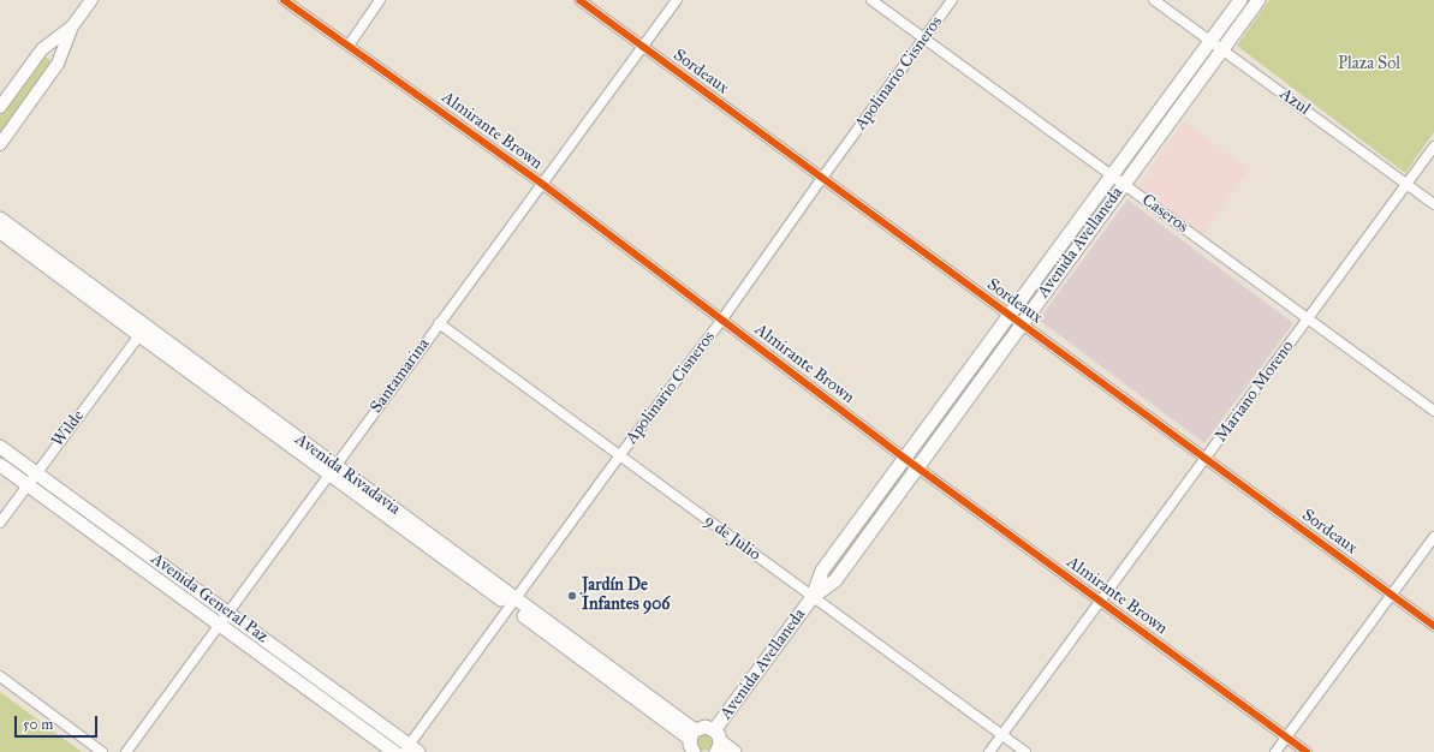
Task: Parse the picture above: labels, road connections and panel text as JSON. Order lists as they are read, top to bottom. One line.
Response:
{"streets":{"main road":["Avenida Avellaneda","Avenida Rivadavia","Avenida General Paz"],"street":["Sordeaux","Apolinario Cisneros","Azul","Almirante Brown","Caseros","Santamarina","Mariano Moreno","Wilde","9 de Julio"]},"crossings":[["Sordeaux","Apolinario Cisneros"],["Sordeaux","Avenida Avellaneda"],["Sordeaux","Santamarina"],["Sordeaux","Mariano Moreno"],["Apolinario Cisneros","Almirante Brown"],["Apolinario Cisneros","Caseros"],["Apolinario Cisneros","Avenida Rivadavia"],["Apolinario Cisneros","9 de Julio"],["Apolinario Cisneros","Avenida General Paz"],["Azul","Avenida Avellaneda"],["Azul","Mariano Moreno"],["Almirante Brown","Avenida Avellaneda"],["Almirante Brown","Santamarina"],["Almirante Brown","Mariano Moreno"],["Caseros","Avenida Avellaneda"],["Caseros","Mariano Moreno"],["Avenida Avellaneda","9 de Julio"],["Santamarina","Avenida Rivadavia"],["Santamarina","9 de Julio"],["Santamarina","Avenida General Paz"],["Mariano Moreno","9 de Julio"],["Wilde","Avenida Rivadavia"],["Wilde","Avenida General Paz"]],"parks":["Plaza Sol"],"places":["Jardín De Infantes 906"],"scale_bar":"50 m"}
